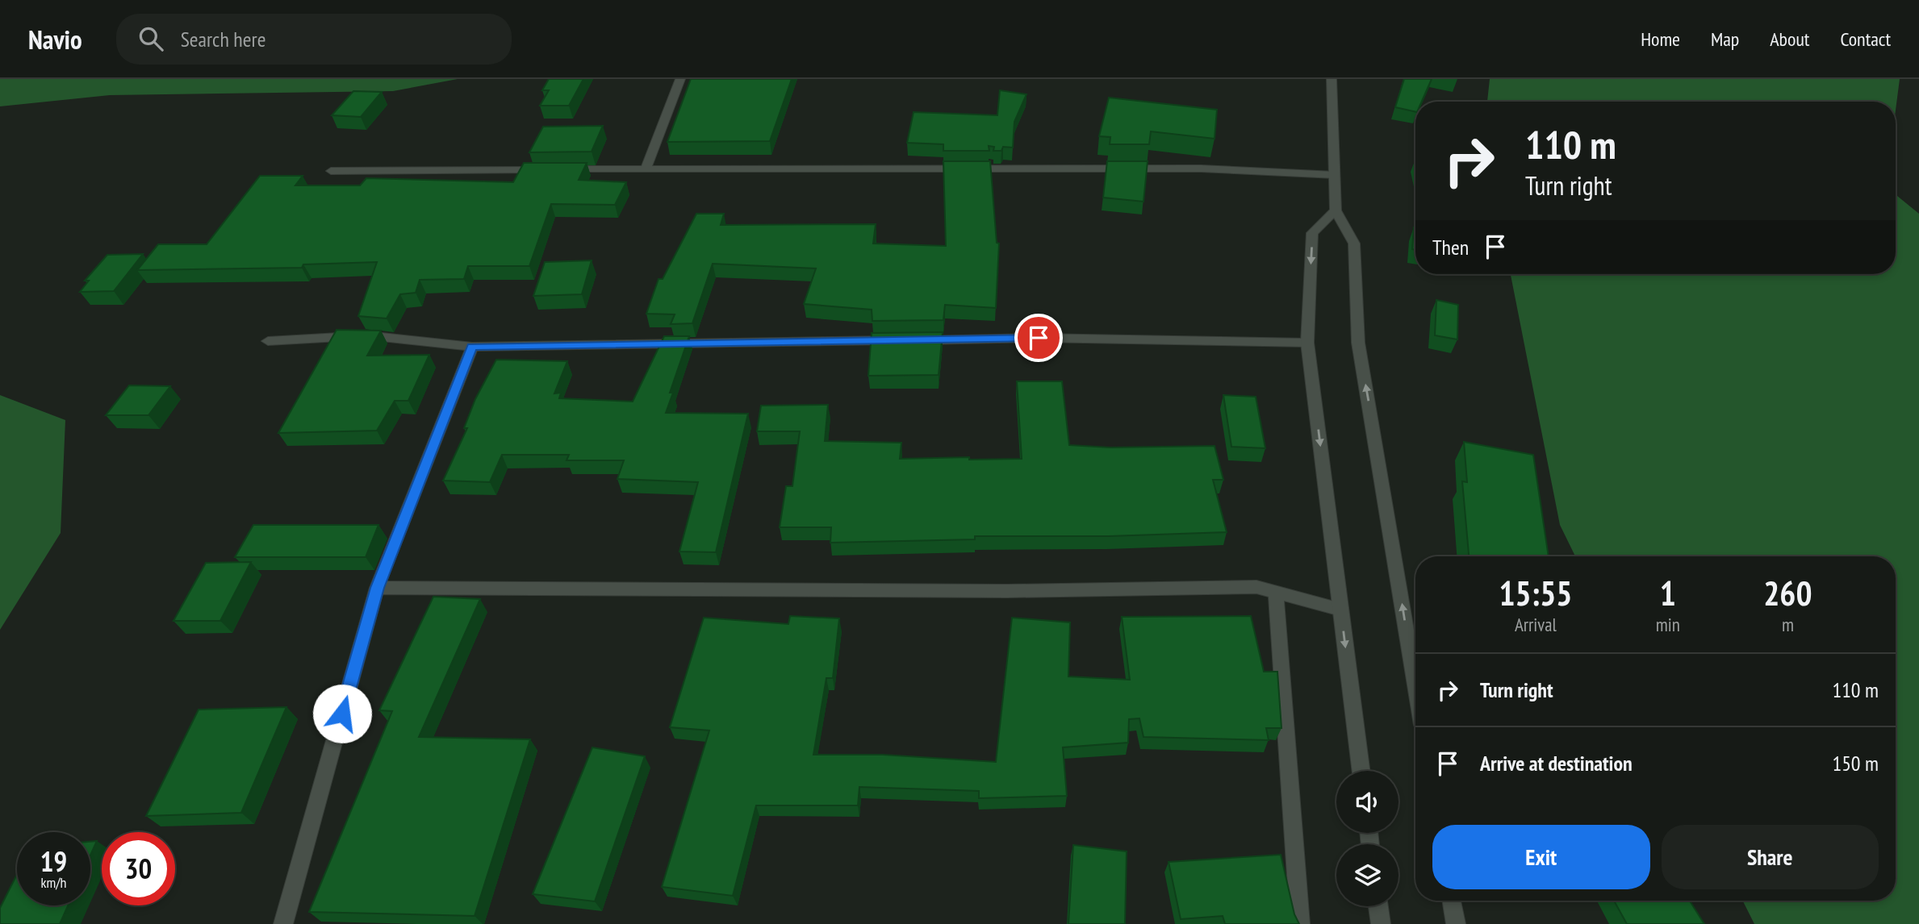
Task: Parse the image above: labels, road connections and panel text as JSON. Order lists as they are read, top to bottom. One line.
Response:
{"page":{"header":"Navio","search":"Search here","nav":["Home","Map","About","Contact"],"turn":["110 m","Turn right"],"then":"Then","eta":["15:55","Arrival","1","min","260","m"],"list":[{"name":"Turn right","value":"110 m"},{"name":"Arrive at destination","value":"150 m"}],"buttons":["Exit","Share"],"speed":"19 km/h","limit":"30"}}
